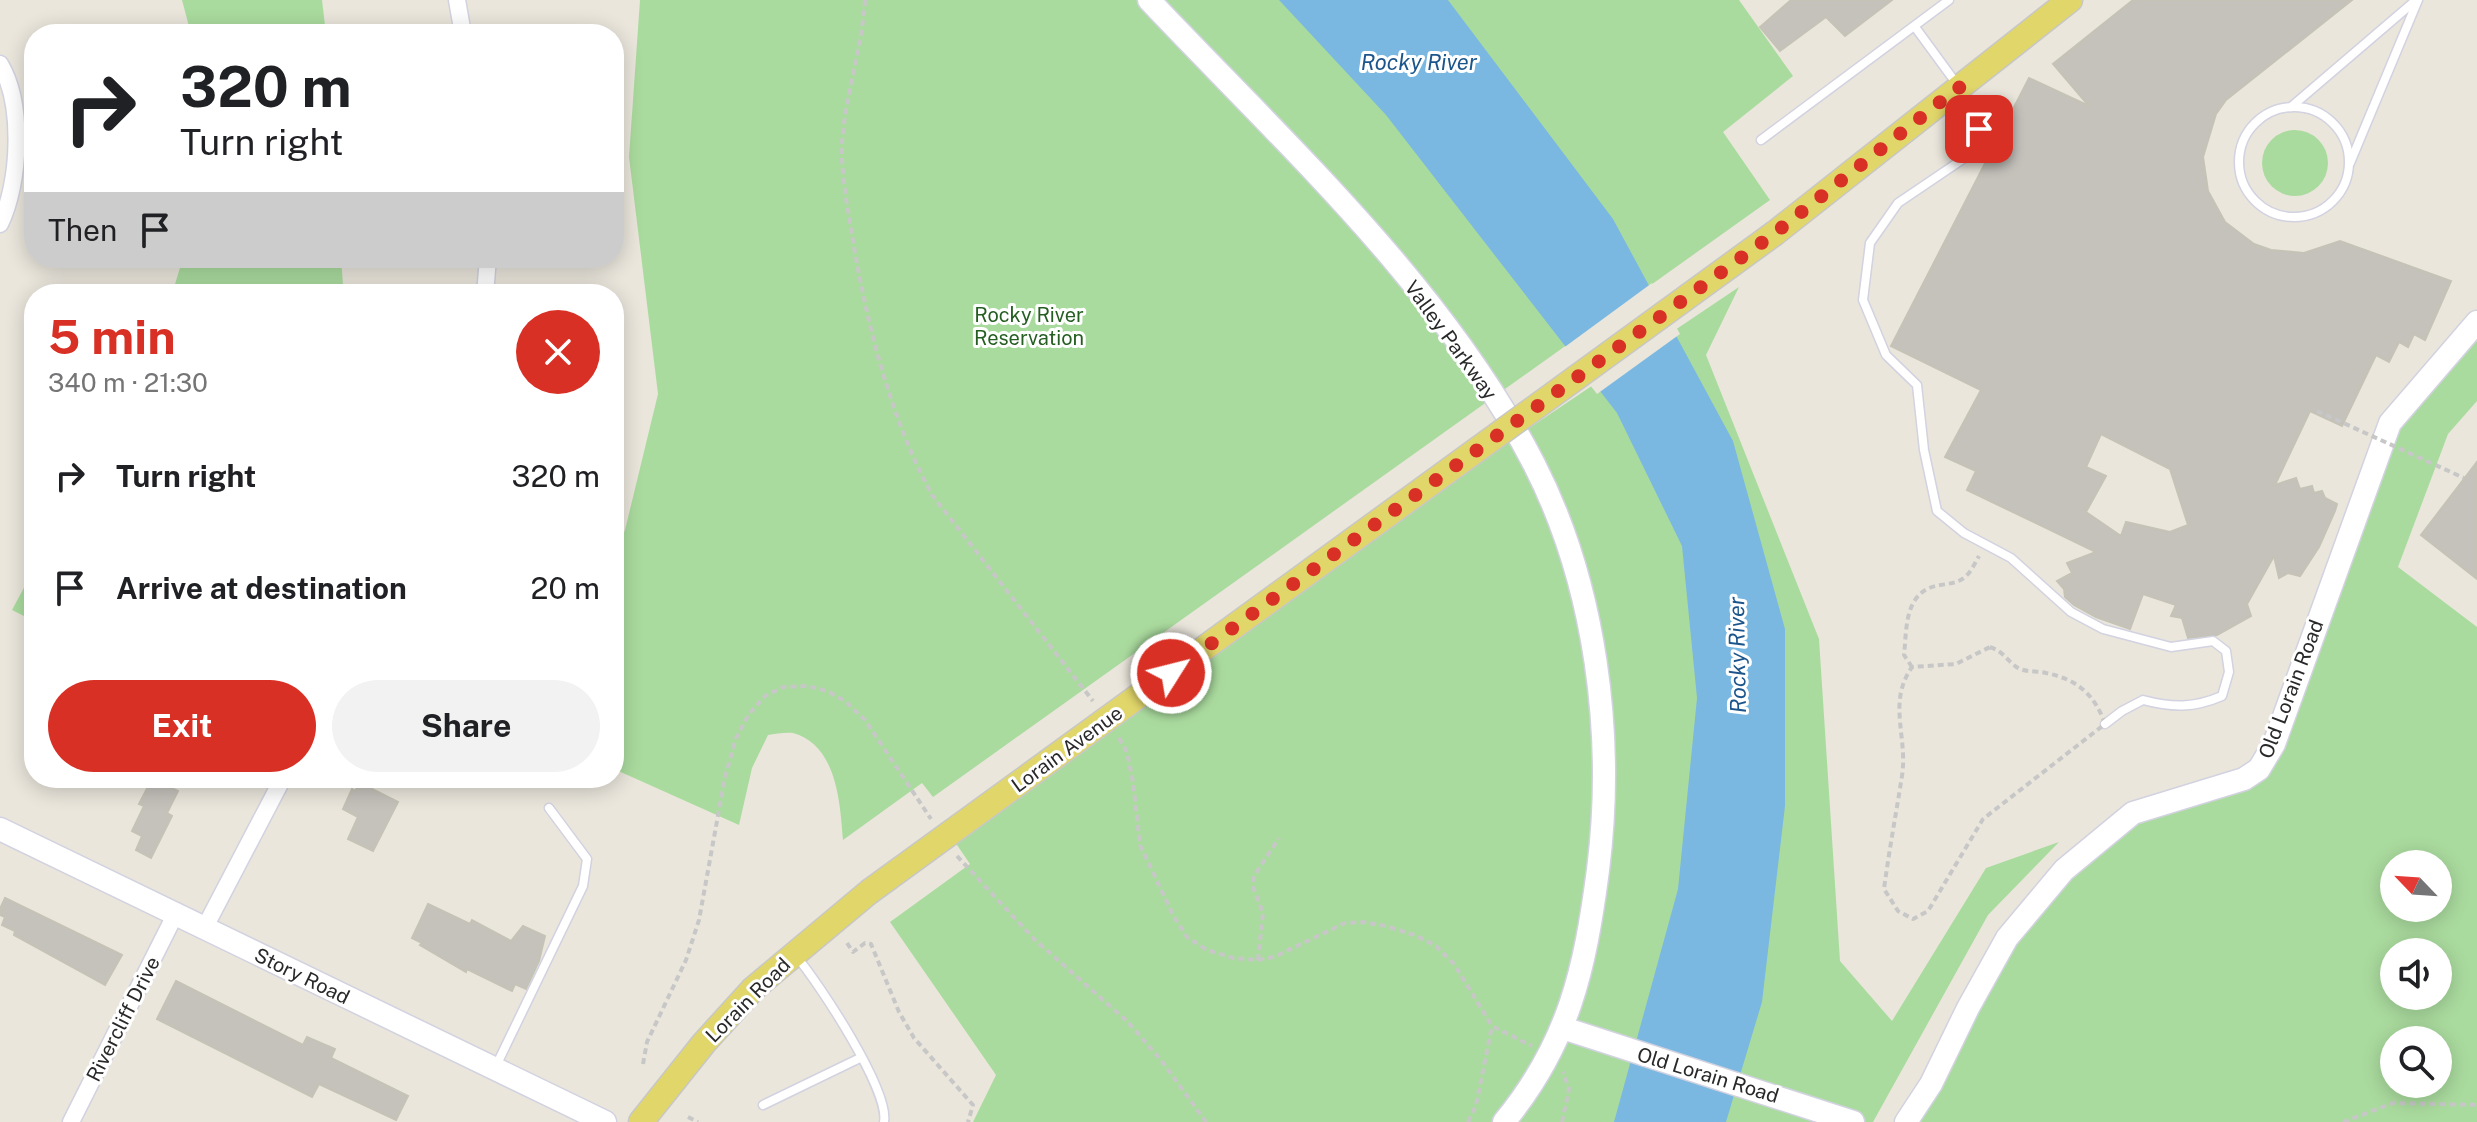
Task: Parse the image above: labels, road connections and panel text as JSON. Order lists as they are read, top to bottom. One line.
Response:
{"streets":{"main road":["Lorain Avenue","Lorain Road"],"street":["Valley Parkway","Old Lorain Road","Story Road","Rivercliff Drive"]},"crossings":[["Valley Parkway","Old Lorain Road"],["Lorain Avenue","Lorain Road"],["Story Road","Rivercliff Drive"]],"water":["Rocky River"],"parks":["Rocky River Reservation"],"north":"top left","page":{"turn":["320 m","Turn right"],"then":"Then","heading":["5 min","340 m · 21:30"],"list":[{"name":"Turn right","value":"320 m"},{"name":"Arrive at destination","value":"20 m"}],"buttons":["Exit","Share"]}}
